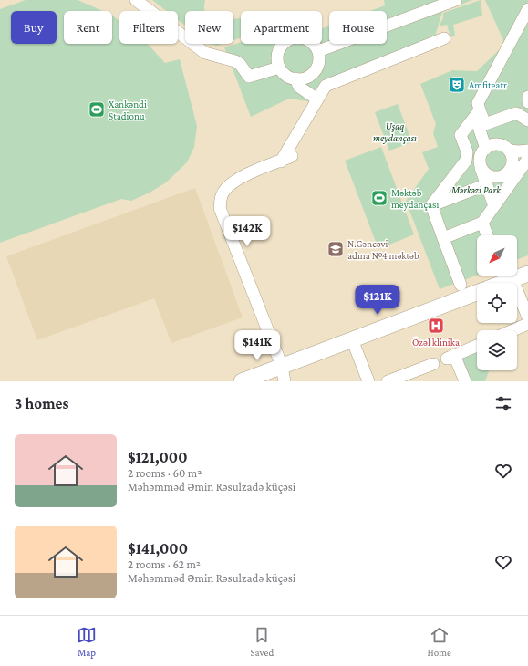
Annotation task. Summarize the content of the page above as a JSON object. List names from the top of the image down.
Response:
{
  "parks": ["Uşaq meydançası", "Mərkəzi Park"],
  "places": {
    "theatre": ["Amfiteatr"],
    "sports": ["Xankəndi Stadionu", "Məktəb meydançası"],
    "school or university": ["N.Gəncəvi adına №4 məktəb"],
    "hospital": ["Özəl klinika"]
  },
  "north": "bottom left",
  "page": {
    "chip": [
      "Buy",
      "Rent",
      "Filters",
      "New",
      "Apartment",
      "House"
    ],
    "price": ["$142K", "$121K", "$141K"],
    "heading": "3 homes",
    "list": [
      {
        "name": "$121,000",
        "note": "2 rooms · 60 m² · Məhəmməd Əmin Rəsulzadə küçəsi"
      },
      {
        "name": "$141,000",
        "note": "2 rooms · 62 m² · Məhəmməd Əmin Rəsulzadə küçəsi"
      }
    ],
    "tabs": ["Map", "Saved", "Home"]
  }
}
